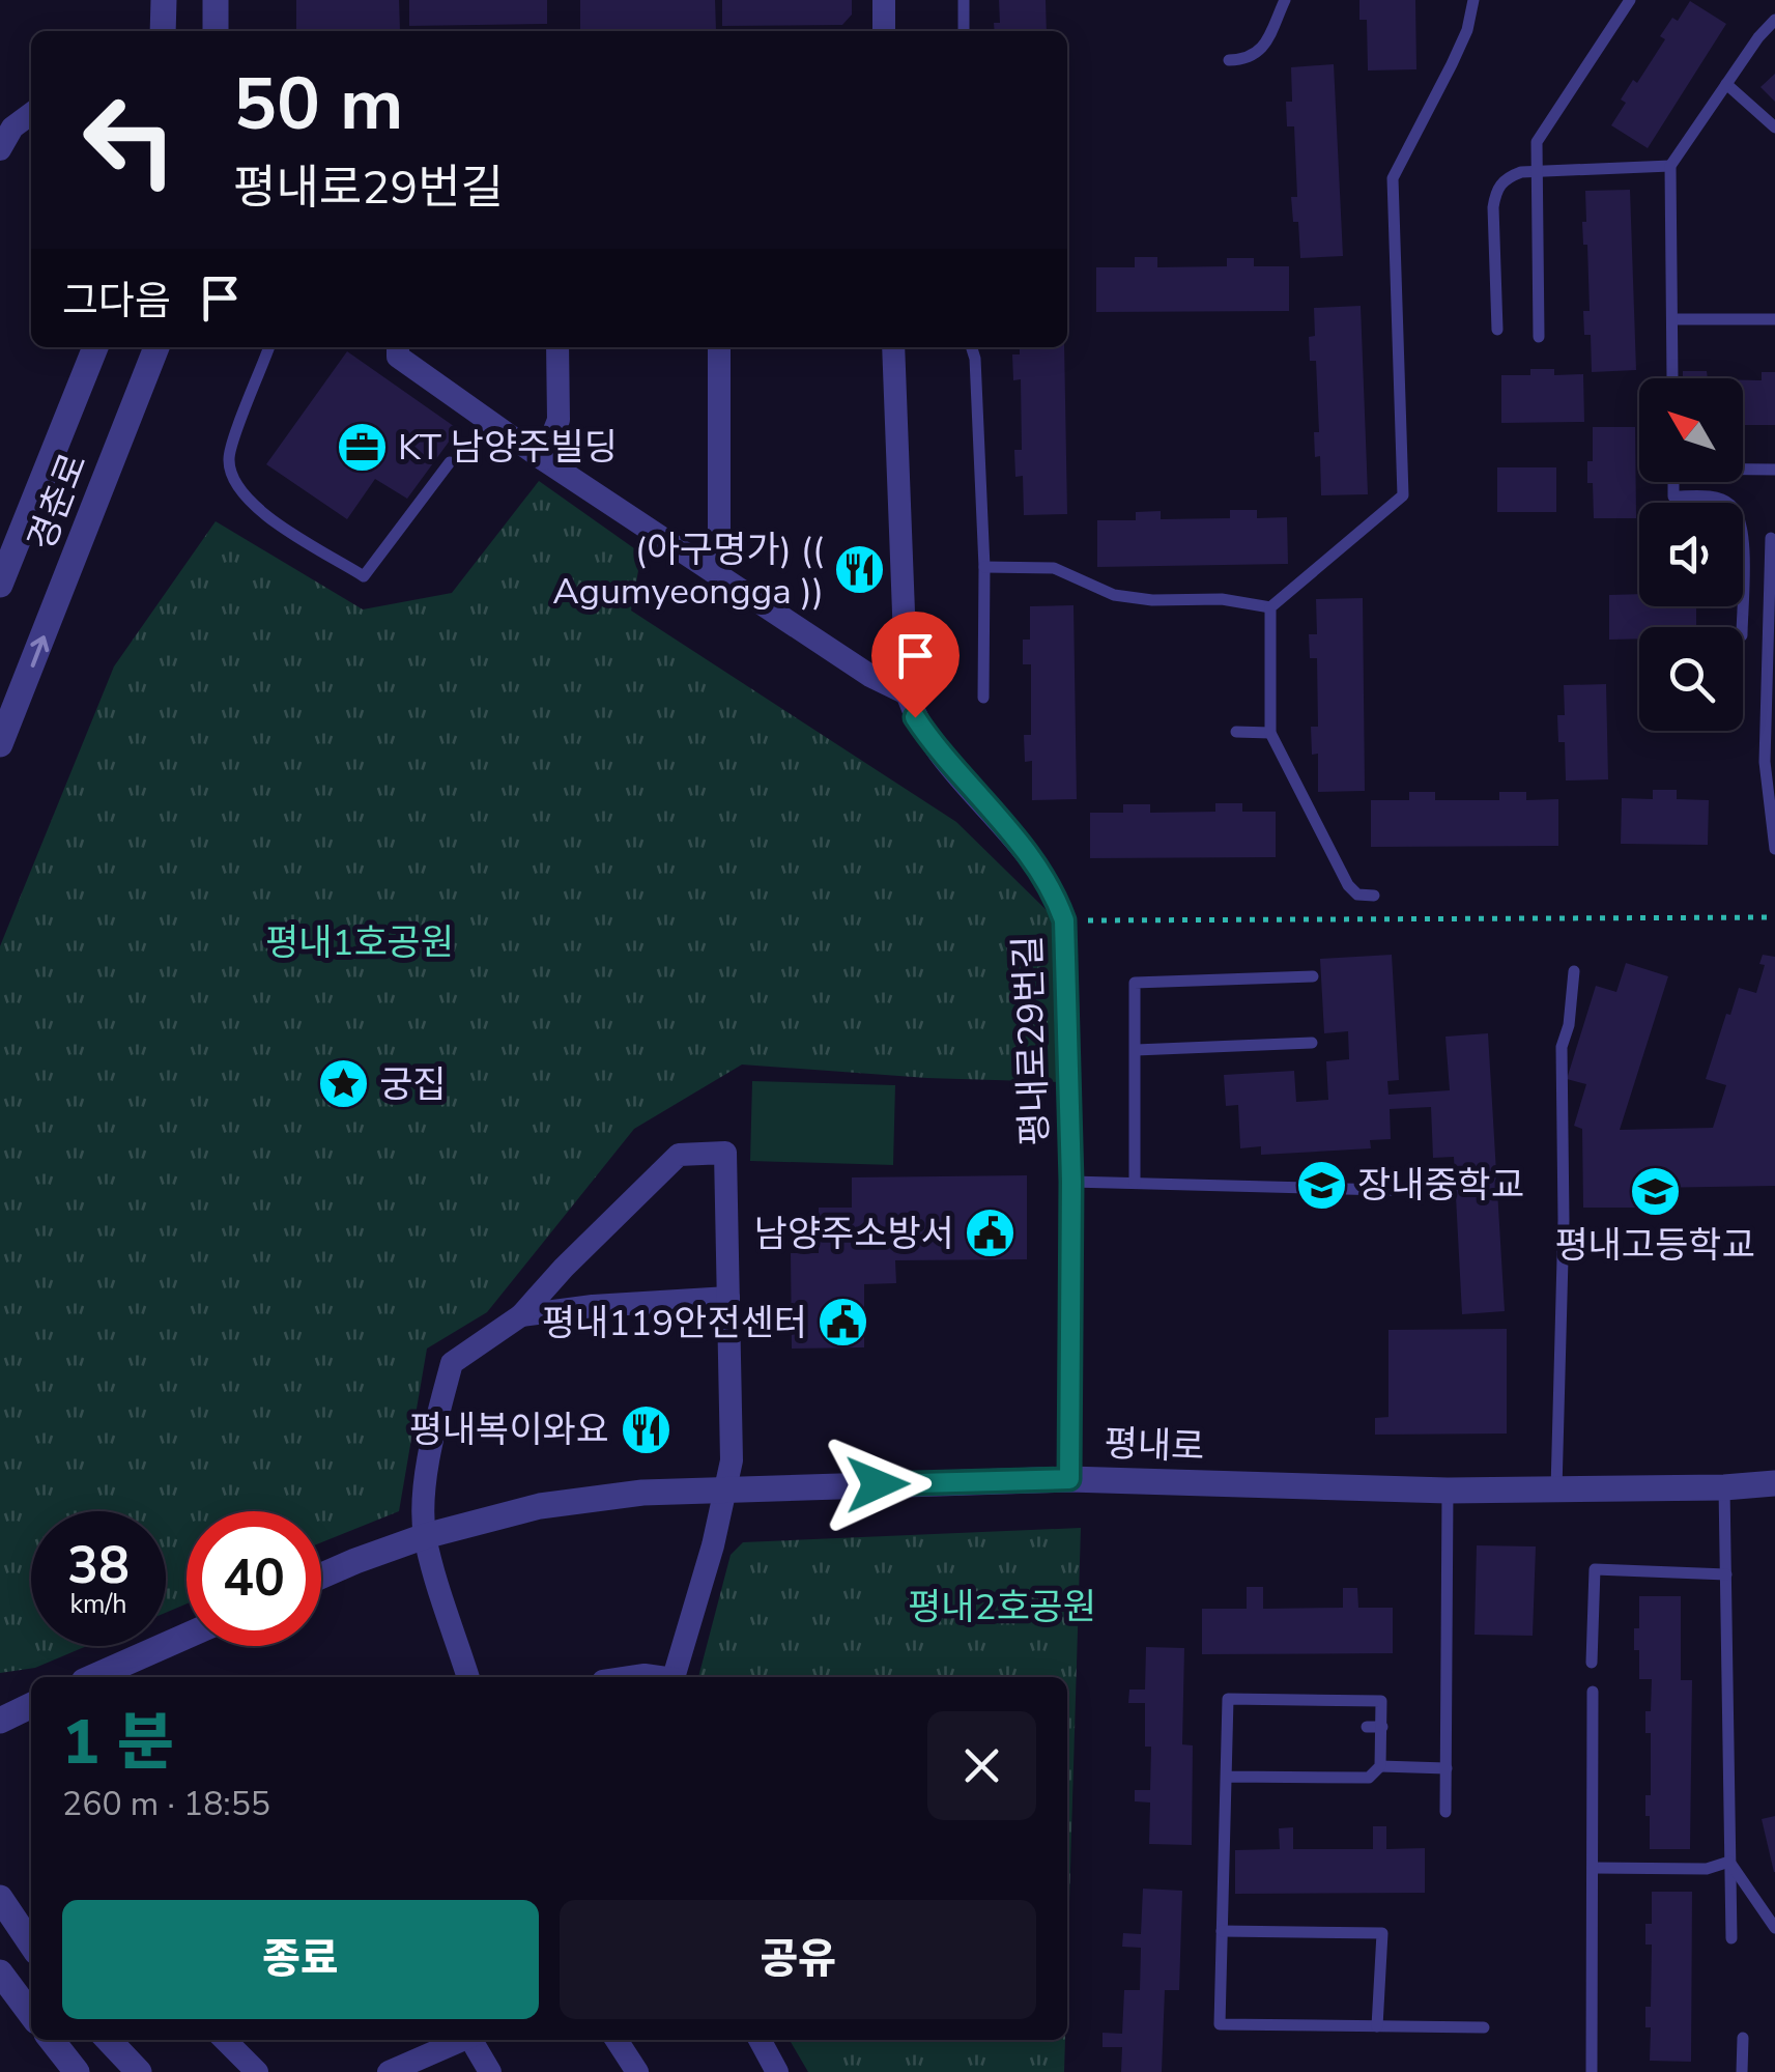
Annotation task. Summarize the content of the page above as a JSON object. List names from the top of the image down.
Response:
{
  "streets": {
    "street": ["경춘로", "평내로29번길", "평내로"]
  },
  "crossings": [
    ["평내로29번길", "평내로"]
  ],
  "parks": ["평내1호공원", "평내2호공원"],
  "places": {
    "office": ["KT 남양주빌딩"],
    "restaurant": ["(아구명가) (( Agumyeongga ))", "평내복이와요"],
    "place": ["궁집"],
    "school or university": ["장내중학교", "평내고등학교"],
    "public building": ["남양주소방서", "평내119안전센터"]
  },
  "north": "top left",
  "page": {
    "turn": ["50 m", "평내로29번길"],
    "then": "그다음",
    "speed": "38 km/h",
    "limit": "40",
    "heading": ["1 분", "260 m · 18:55"],
    "buttons": ["종료", "공유"]
  }
}
